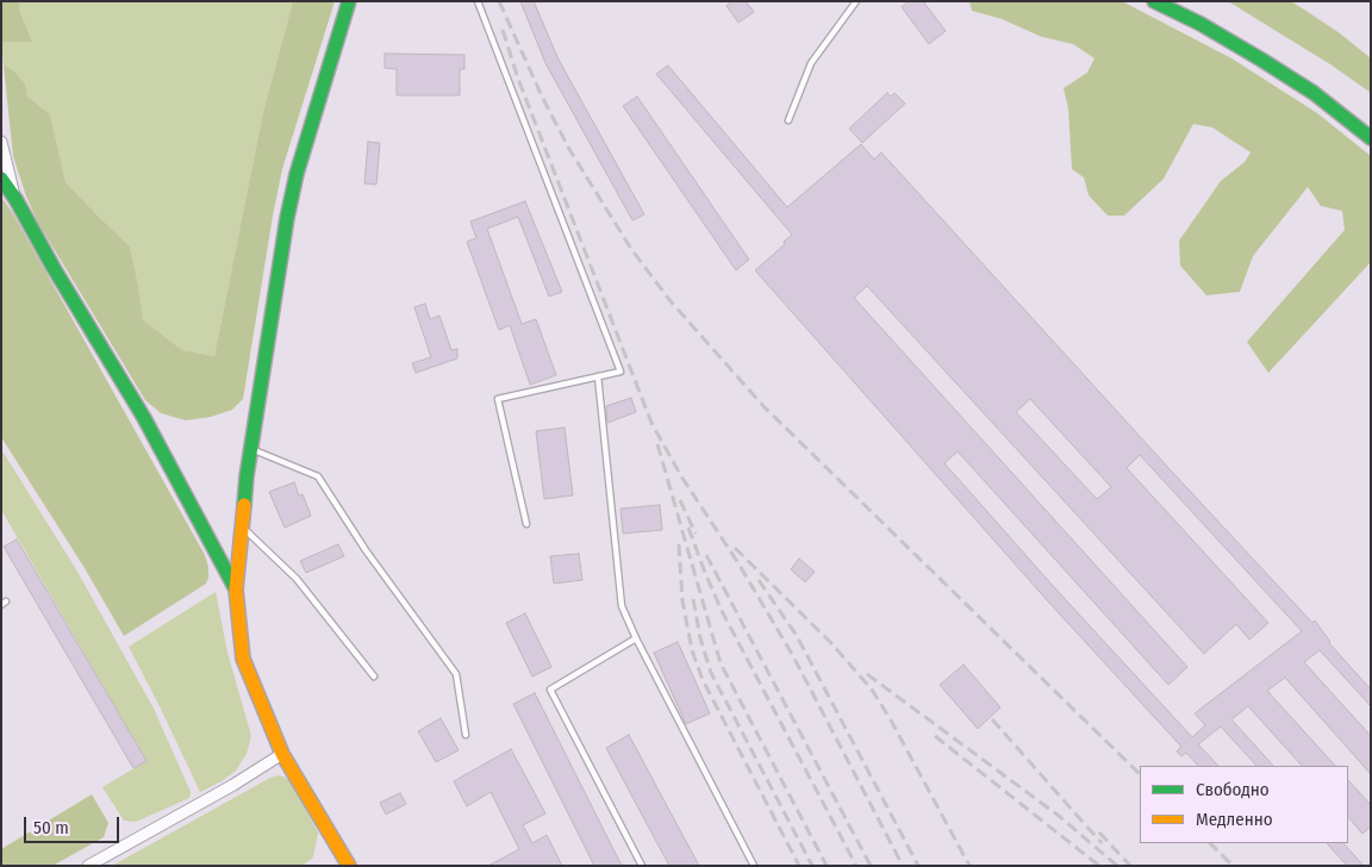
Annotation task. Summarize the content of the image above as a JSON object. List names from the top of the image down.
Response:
{
  "legend": ["Свободно", "Медленно"],
  "scale_bar": "50 m"
}
